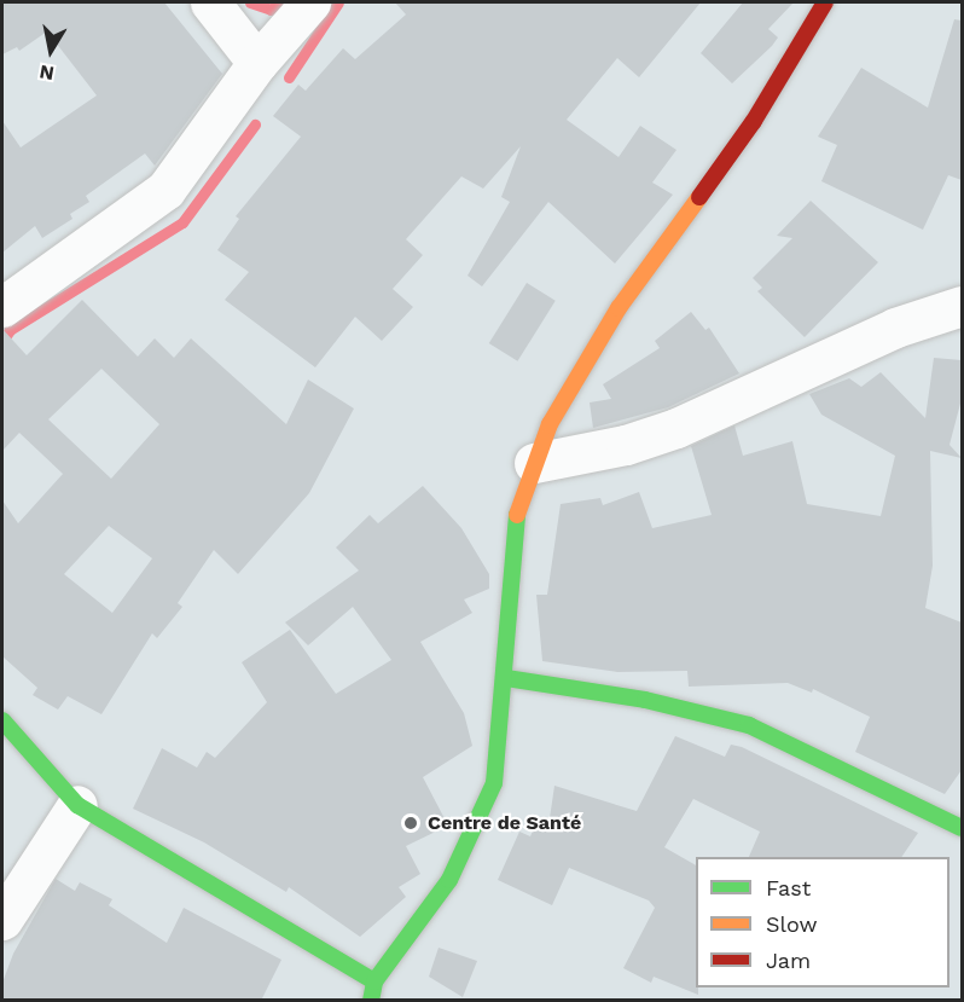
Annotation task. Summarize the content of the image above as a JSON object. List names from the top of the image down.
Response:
{
  "places": ["Centre de Santé"],
  "legend": ["Fast", "Slow", "Jam"],
  "north": "bottom"
}
